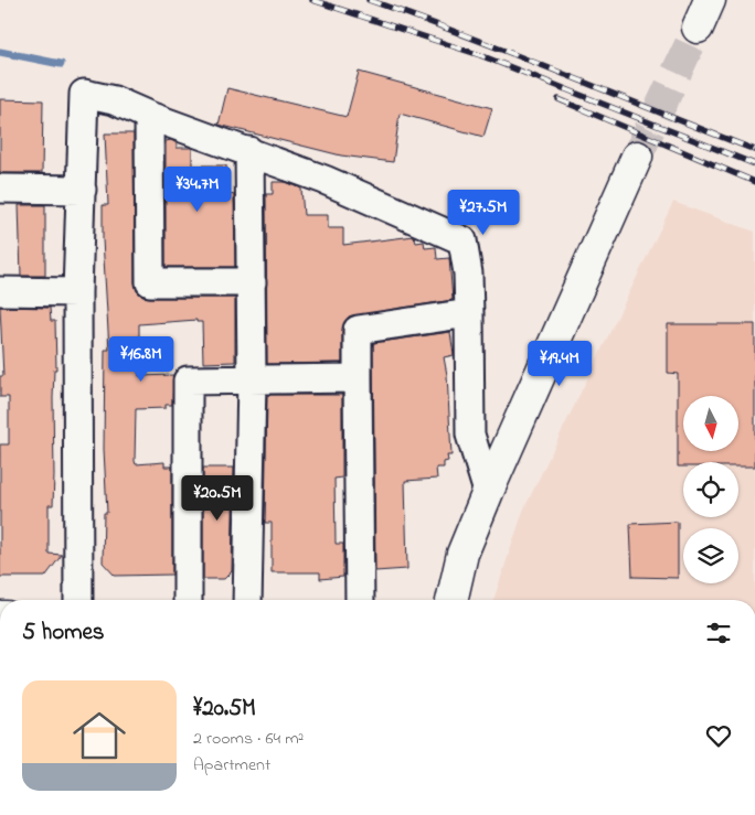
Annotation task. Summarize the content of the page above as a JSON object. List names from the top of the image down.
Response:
{
  "north": "bottom",
  "page": {
    "price": [
      "¥34.7M",
      "¥27.5M",
      "¥16.8M",
      "¥19.4M",
      "¥20.5M"
    ],
    "heading": "5 homes",
    "list": [
      {
        "name": "¥20.5M",
        "note": "2 rooms · 64 m² · Apartment"
      }
    ]
  }
}
